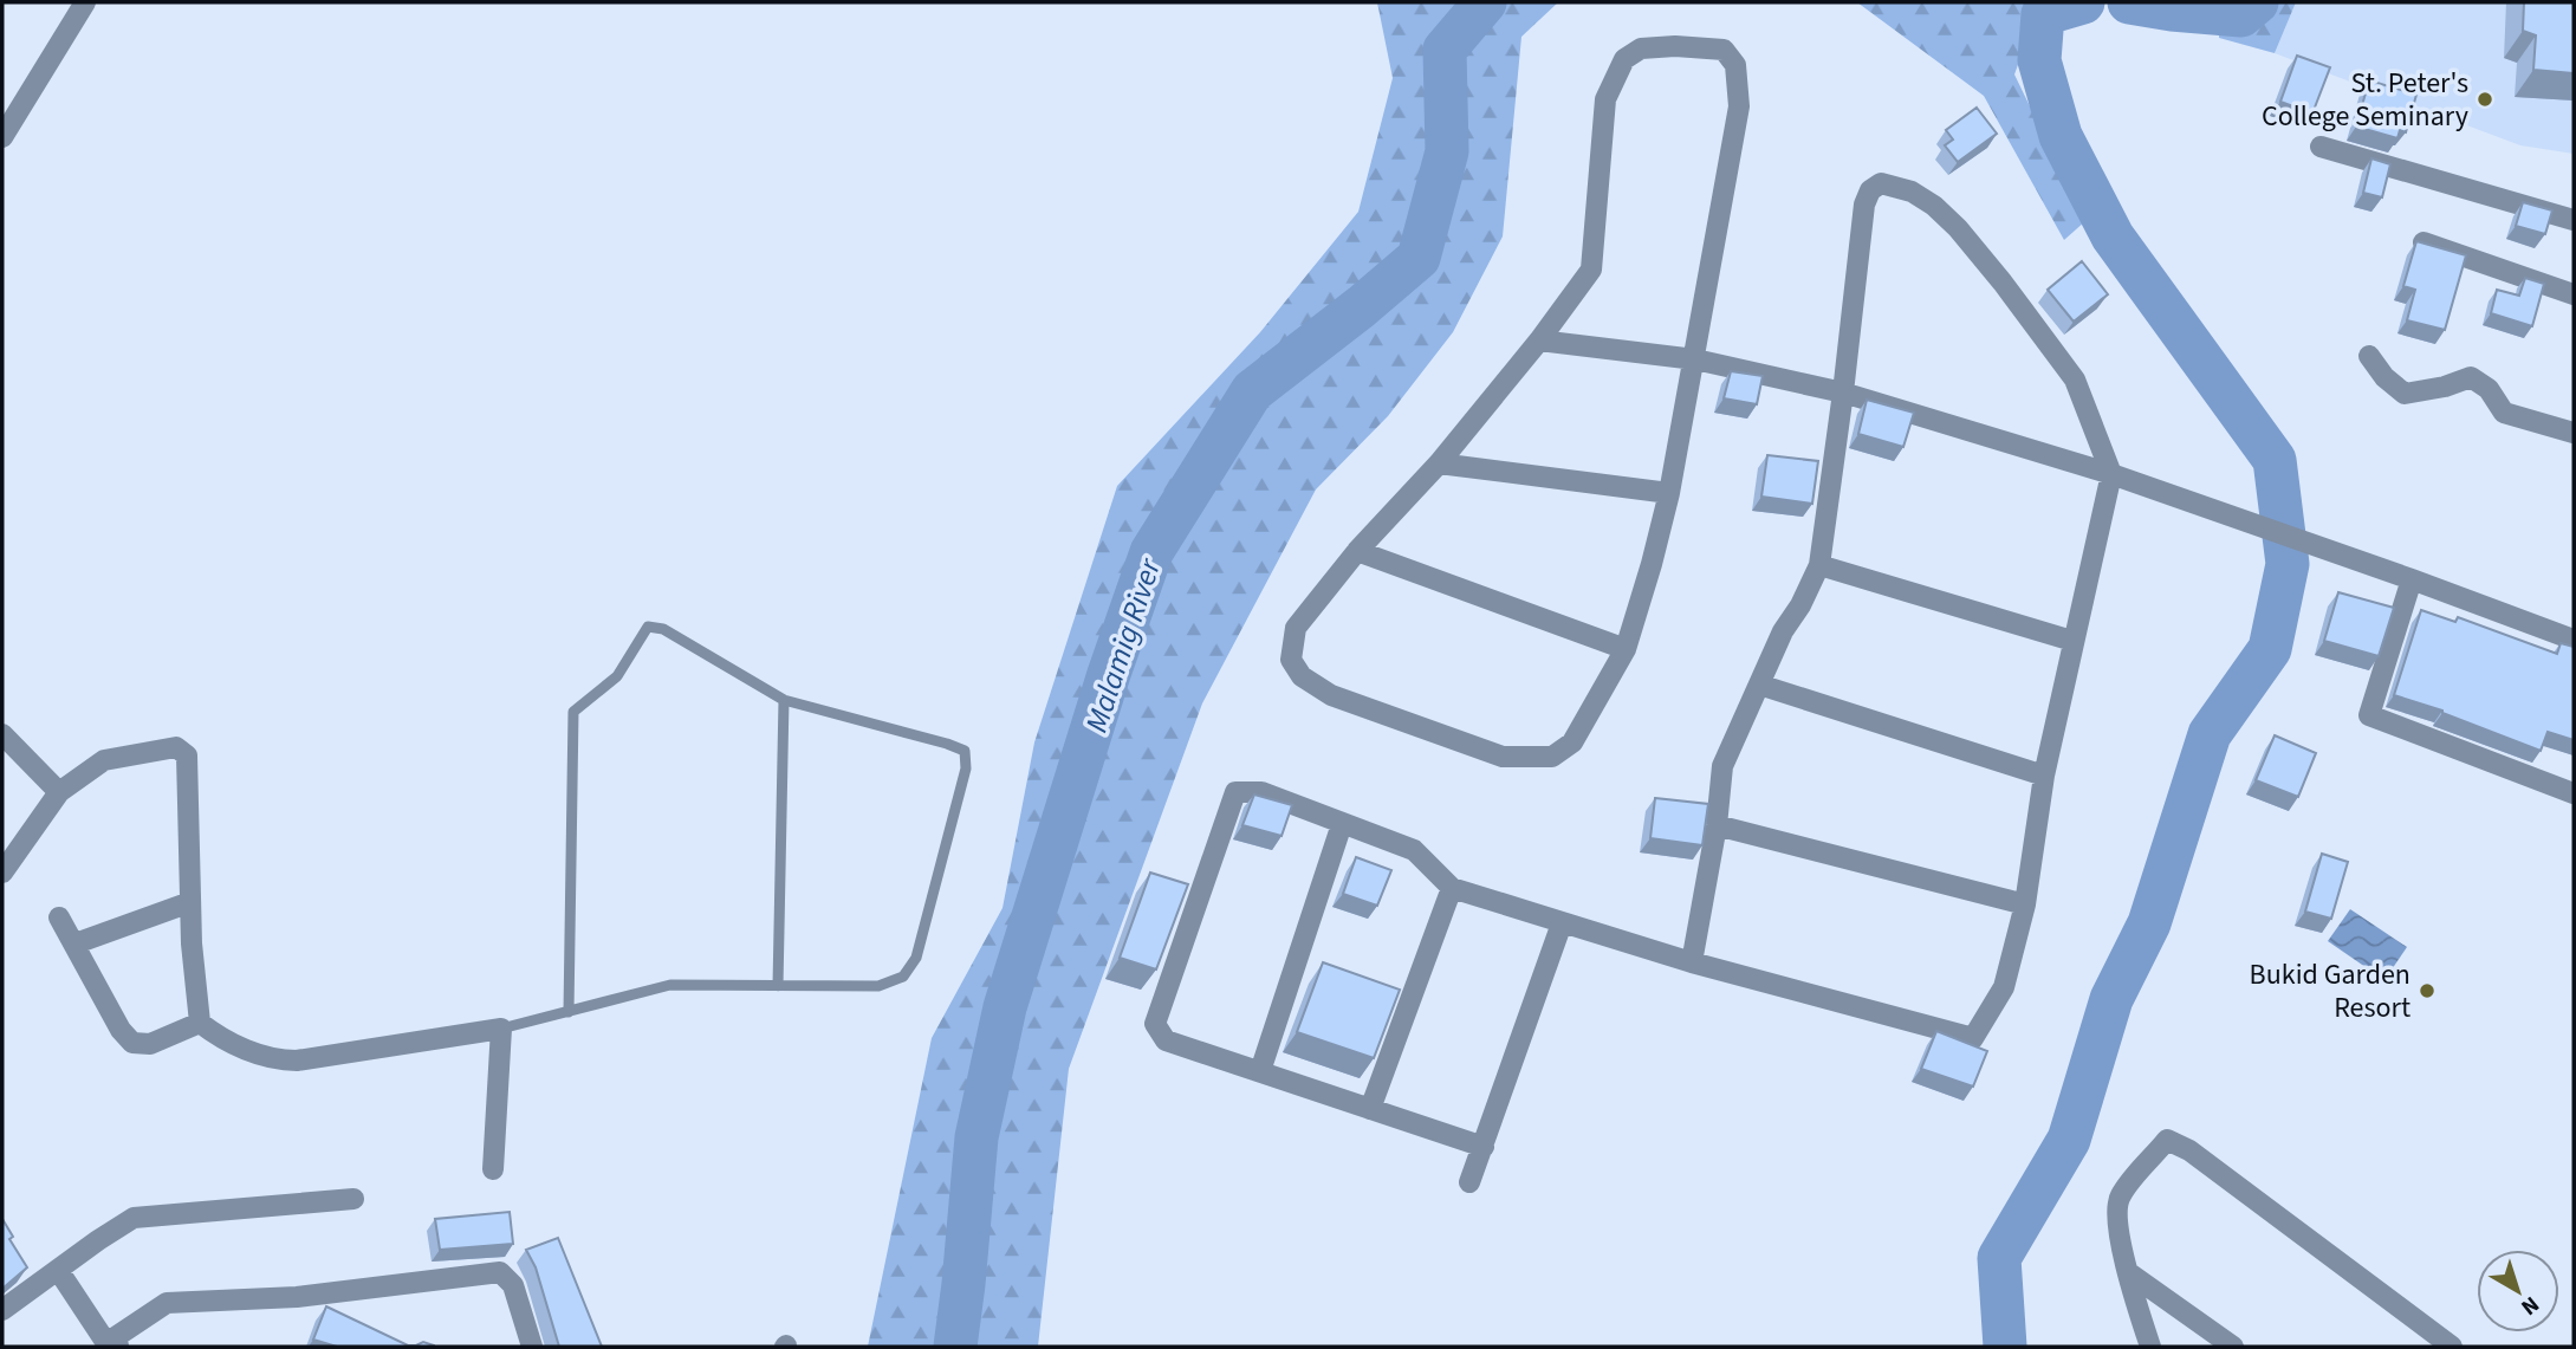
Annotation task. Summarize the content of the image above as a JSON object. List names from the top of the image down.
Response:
{
  "water": ["Malamig River"],
  "places": ["St. Peter's College Seminary", "Bukid Garden Resort"],
  "north": "bottom right"
}
